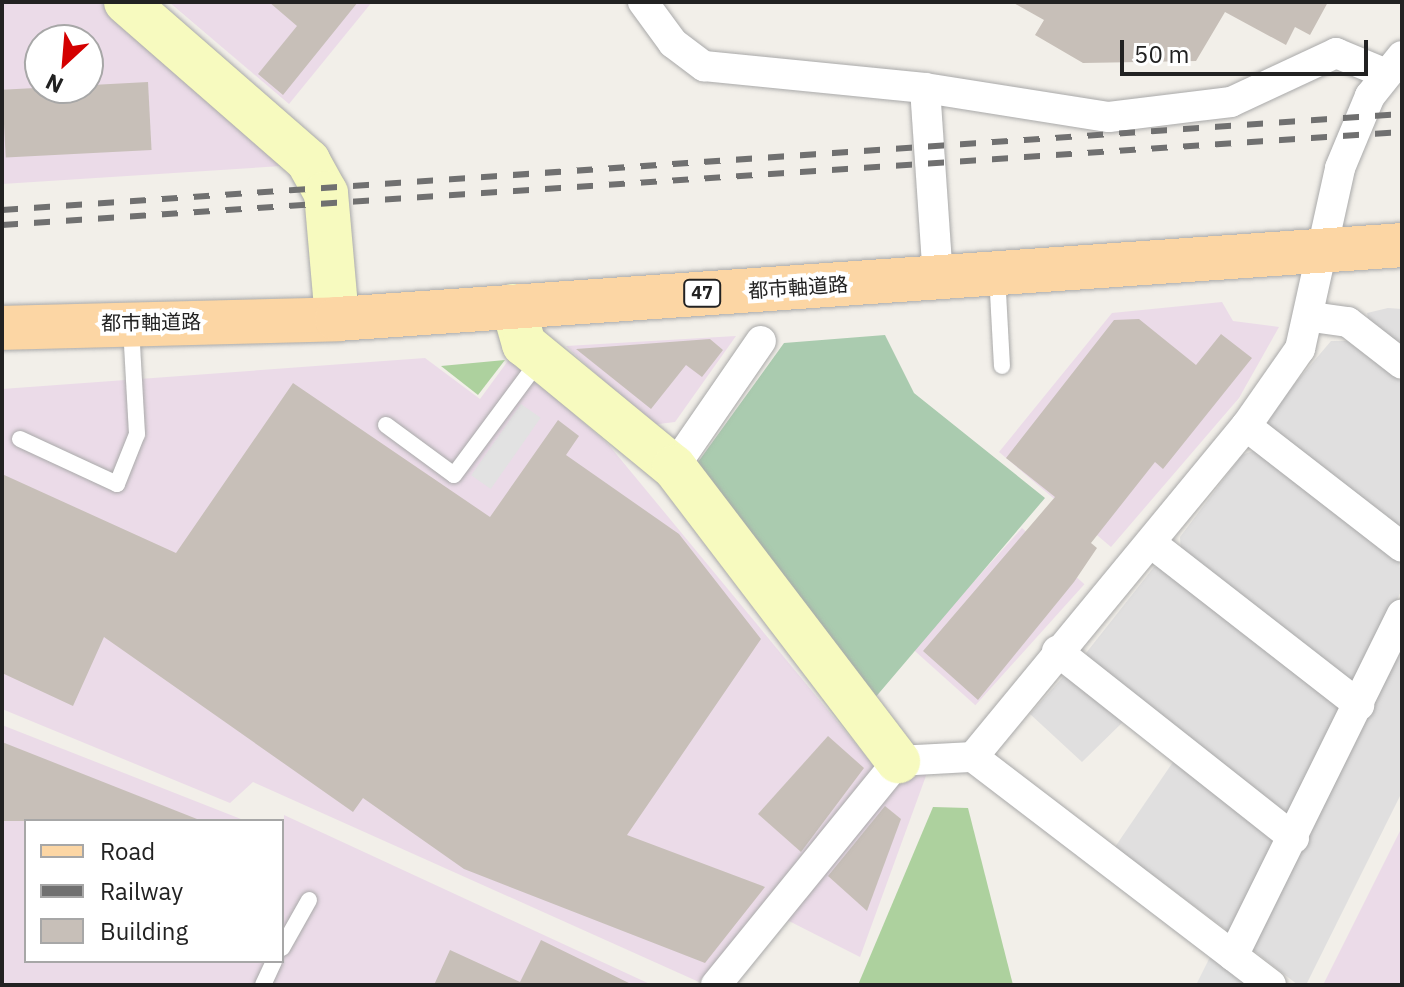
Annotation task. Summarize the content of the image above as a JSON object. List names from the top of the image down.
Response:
{
  "streets": {
    "main road": ["都市軸道路", "47"]
  },
  "legend": ["Road", "Railway", "Building"],
  "scale_bar": "50 m",
  "north": "bottom left"
}
